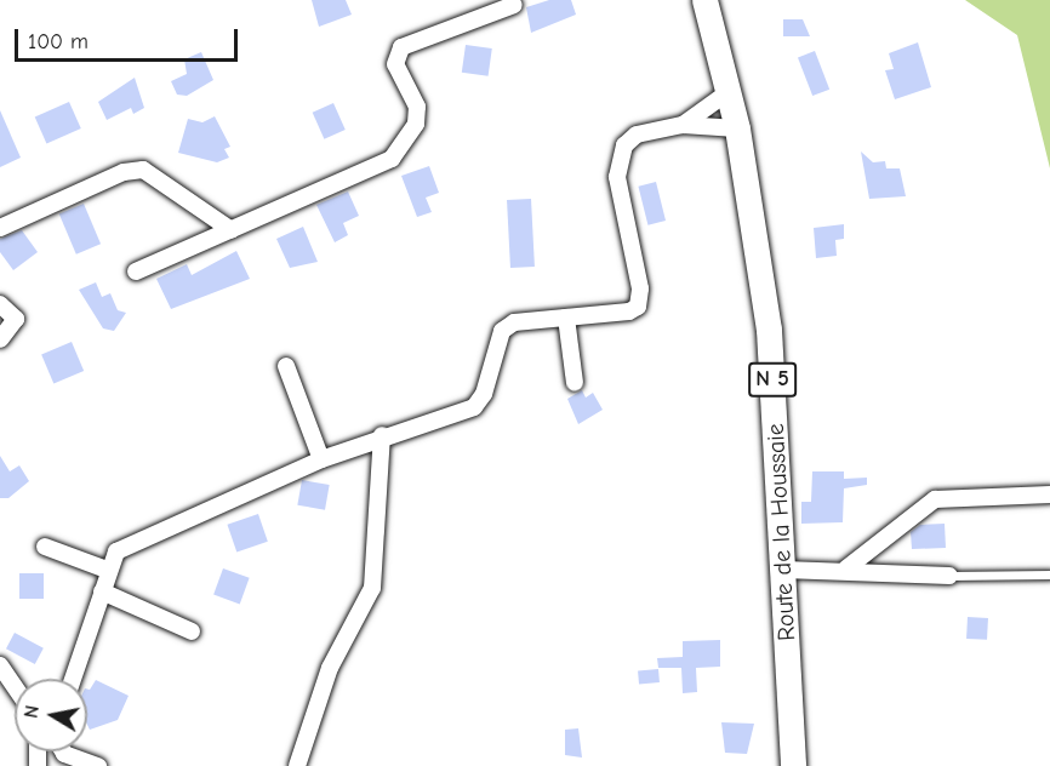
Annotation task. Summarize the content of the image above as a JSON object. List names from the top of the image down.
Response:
{
  "streets": {
    "main road": ["N 5", "Route de la Houssaie"]
  },
  "scale_bar": "100 m",
  "north": "left"
}
